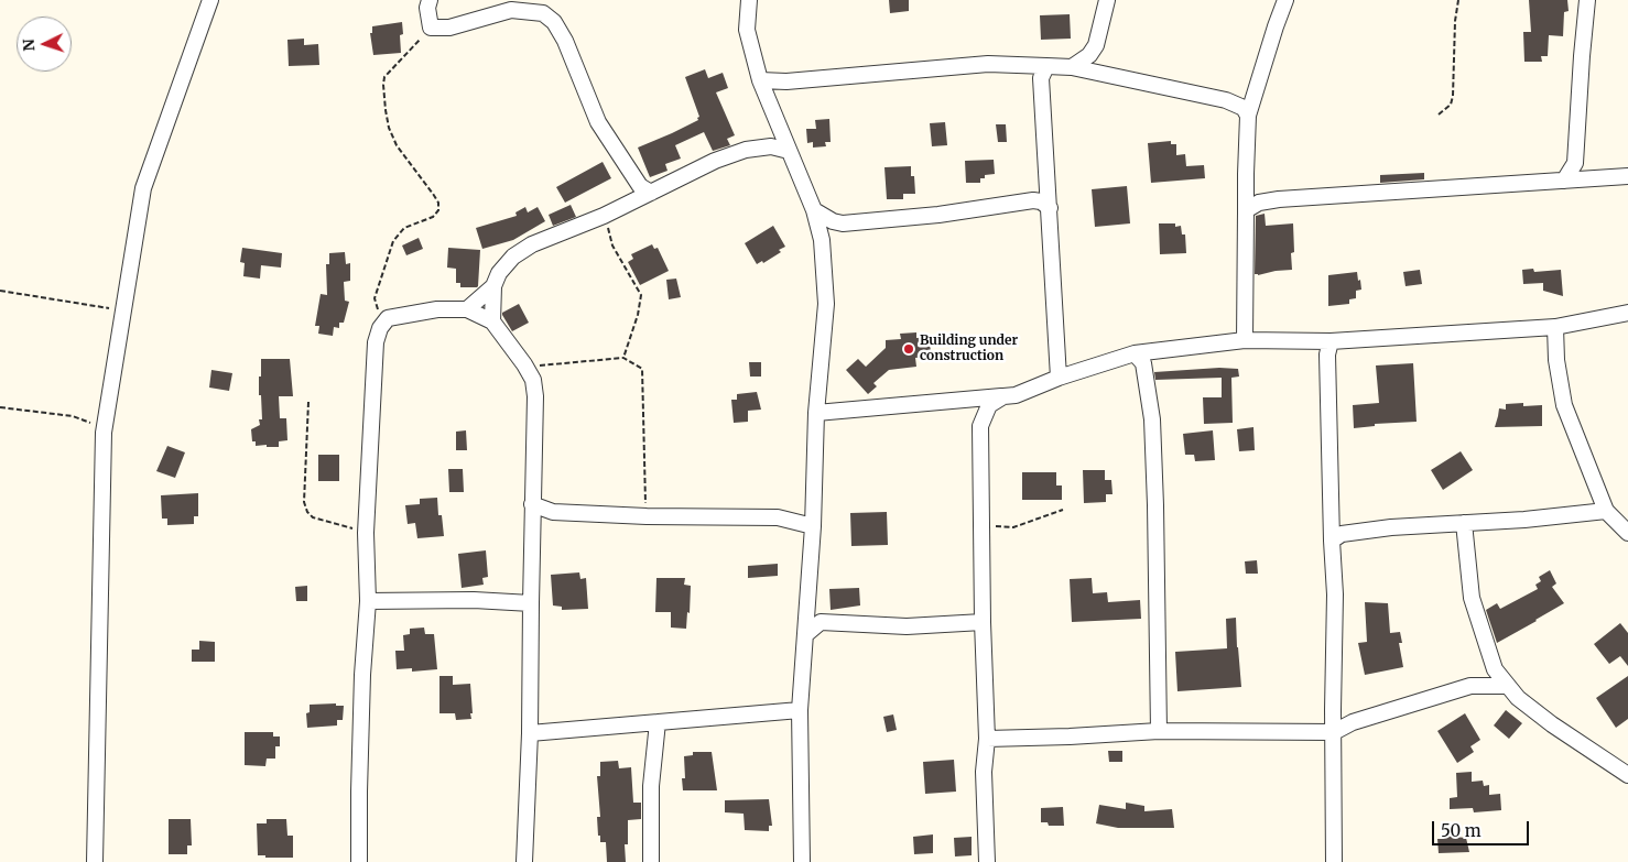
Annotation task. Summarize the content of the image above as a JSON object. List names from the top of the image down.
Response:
{
  "places": ["Building under construction"],
  "scale_bar": "50 m",
  "north": "left"
}
